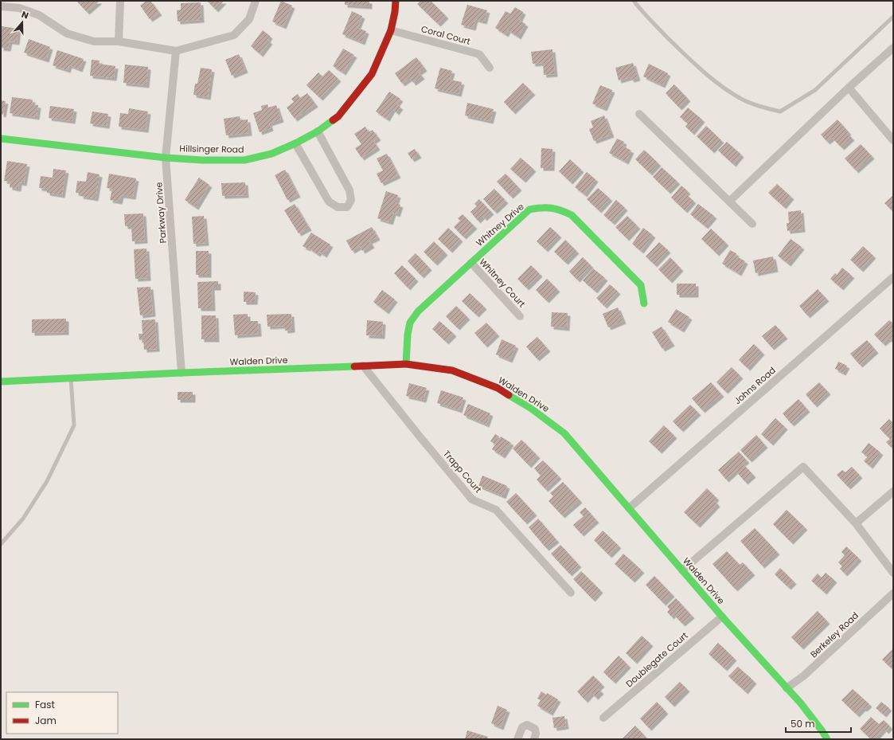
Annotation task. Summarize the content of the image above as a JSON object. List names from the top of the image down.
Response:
{
  "streets": {
    "street": [
      "Coral Court",
      "Hillsinger Road",
      "Parkway Drive",
      "Whitney Drive",
      "Whitney Court",
      "Walden Drive",
      "Johns Road",
      "Trapp Court",
      "Berkeley Road",
      "Doublegate Court"
    ]
  },
  "crossings": [
    ["Coral Court", "Hillsinger Road"],
    ["Hillsinger Road", "Parkway Drive"],
    ["Parkway Drive", "Walden Drive"],
    ["Whitney Drive", "Whitney Court"],
    ["Whitney Drive", "Walden Drive"],
    ["Walden Drive", "Johns Road"],
    ["Walden Drive", "Trapp Court"],
    ["Walden Drive", "Berkeley Road"],
    ["Walden Drive", "Doublegate Court"]
  ],
  "legend": ["Fast", "Jam"],
  "scale_bar": "50 m",
  "north": "top"
}
